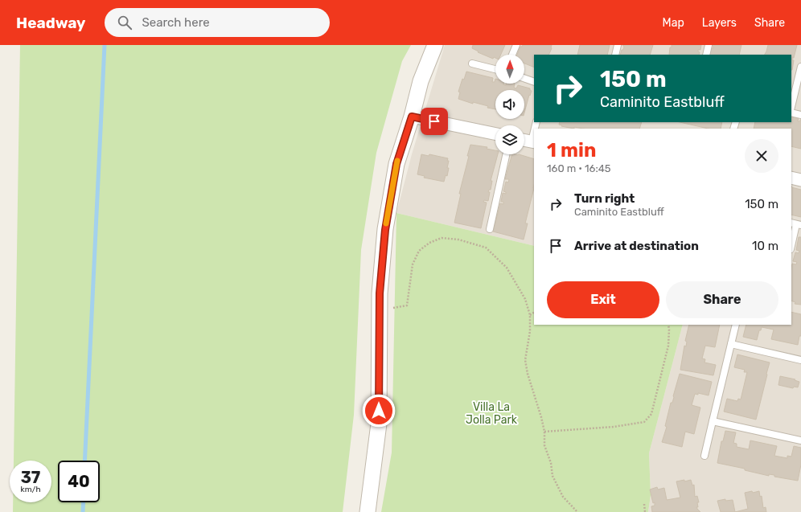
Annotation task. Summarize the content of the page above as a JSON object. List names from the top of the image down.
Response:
{
  "parks": ["Villa La Jolla Park"],
  "north": "top",
  "page": {
    "header": "Headway",
    "search": "Search here",
    "nav": ["Map", "Layers", "Share"],
    "turn": ["150 m", "Caminito Eastbluff"],
    "heading": ["1 min", "160 m · 16:45"],
    "list": [
      {
        "name": "Turn right",
        "note": "Caminito Eastbluff",
        "value": "150 m"
      },
      {
        "name": "Arrive at destination",
        "value": "10 m"
      }
    ],
    "buttons": ["Exit", "Share"],
    "speed": "37 km/h",
    "limit": "40"
  }
}
